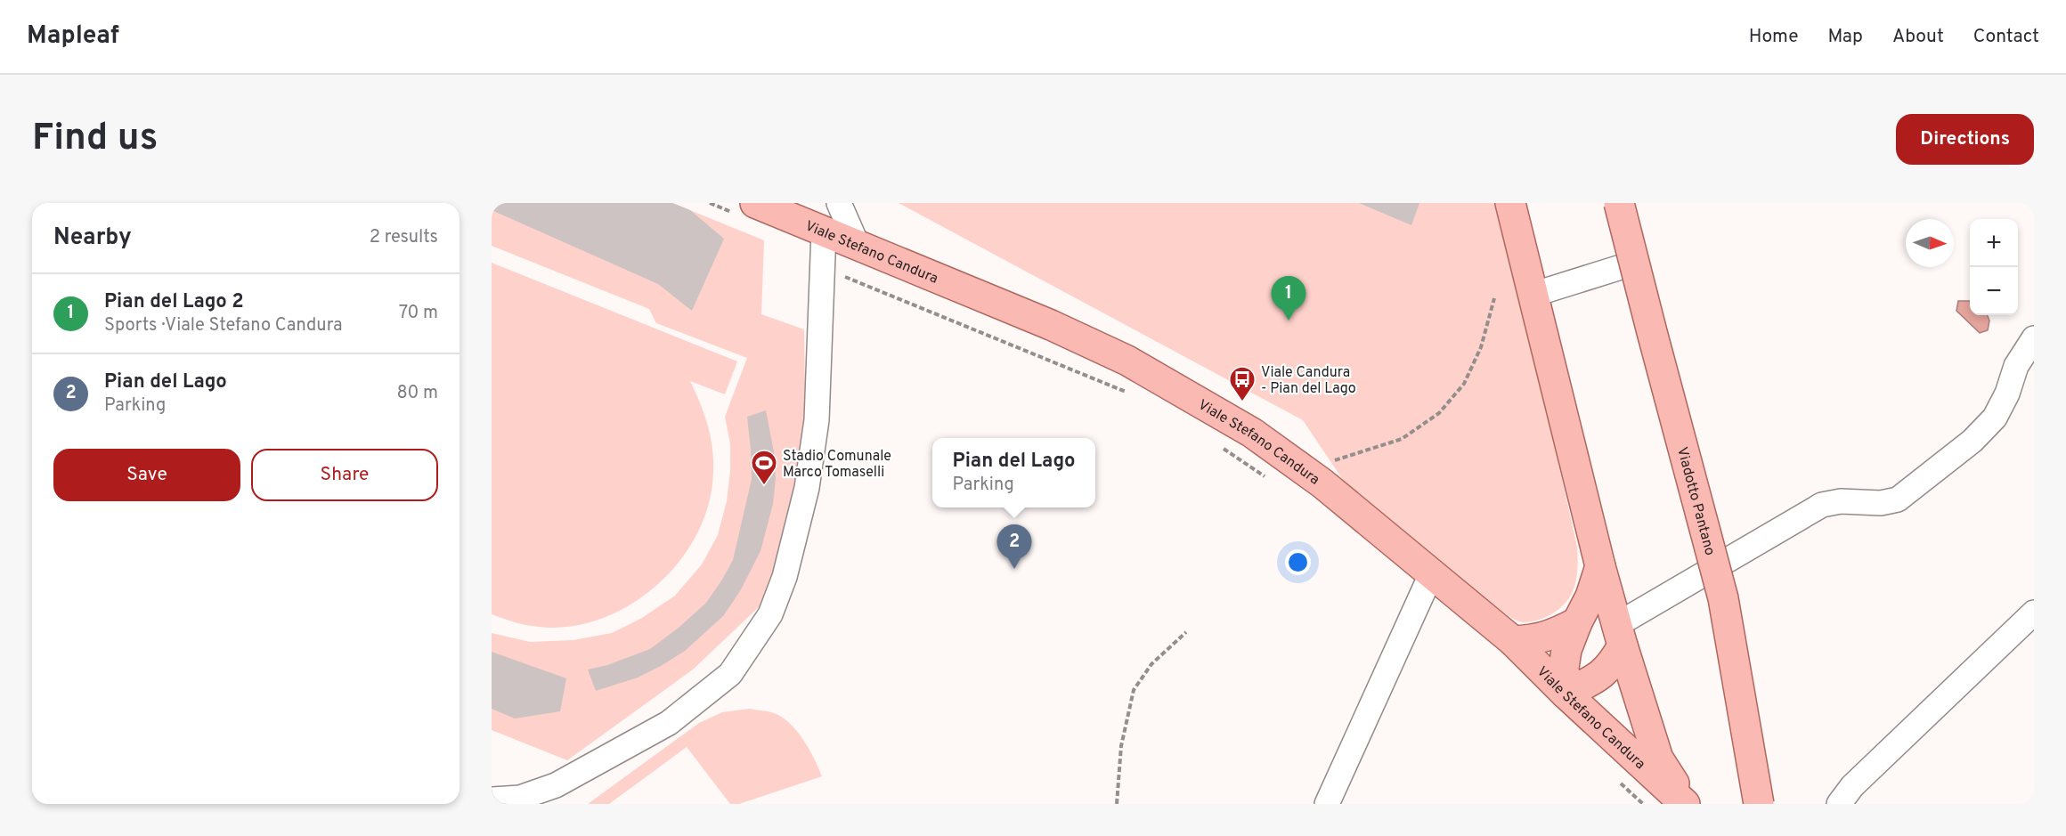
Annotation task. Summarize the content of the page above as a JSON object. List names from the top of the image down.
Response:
{
  "streets": {
    "main road": ["Viale Stefano Candura", "Viadotto Pantano"]
  },
  "places": {
    "bus stop": ["Viale Candura - Pian del Lago"],
    "sports": ["Stadio Comunale Marco Tomaselli"]
  },
  "north": "right",
  "page": {
    "header": "Mapleaf",
    "nav": [
      "Home",
      "Map",
      "About",
      "Contact"
    ],
    "buttons": [
      "Directions",
      ["Save", "Share"]
    ],
    "title": "Find us",
    "heading": ["Nearby", "2 results"],
    "map_buttons": ["+", "−"],
    "list": [
      {
        "mark": "1",
        "name": "Pian del Lago 2",
        "note": "Sports · Viale Stefano Candura",
        "value": "70 m"
      },
      {
        "mark": "2",
        "name": "Pian del Lago",
        "note": "Parking",
        "value": "80 m"
      }
    ],
    "pins": ["1", "2"],
    "popup": ["Pian del Lago", "Parking"]
  }
}
